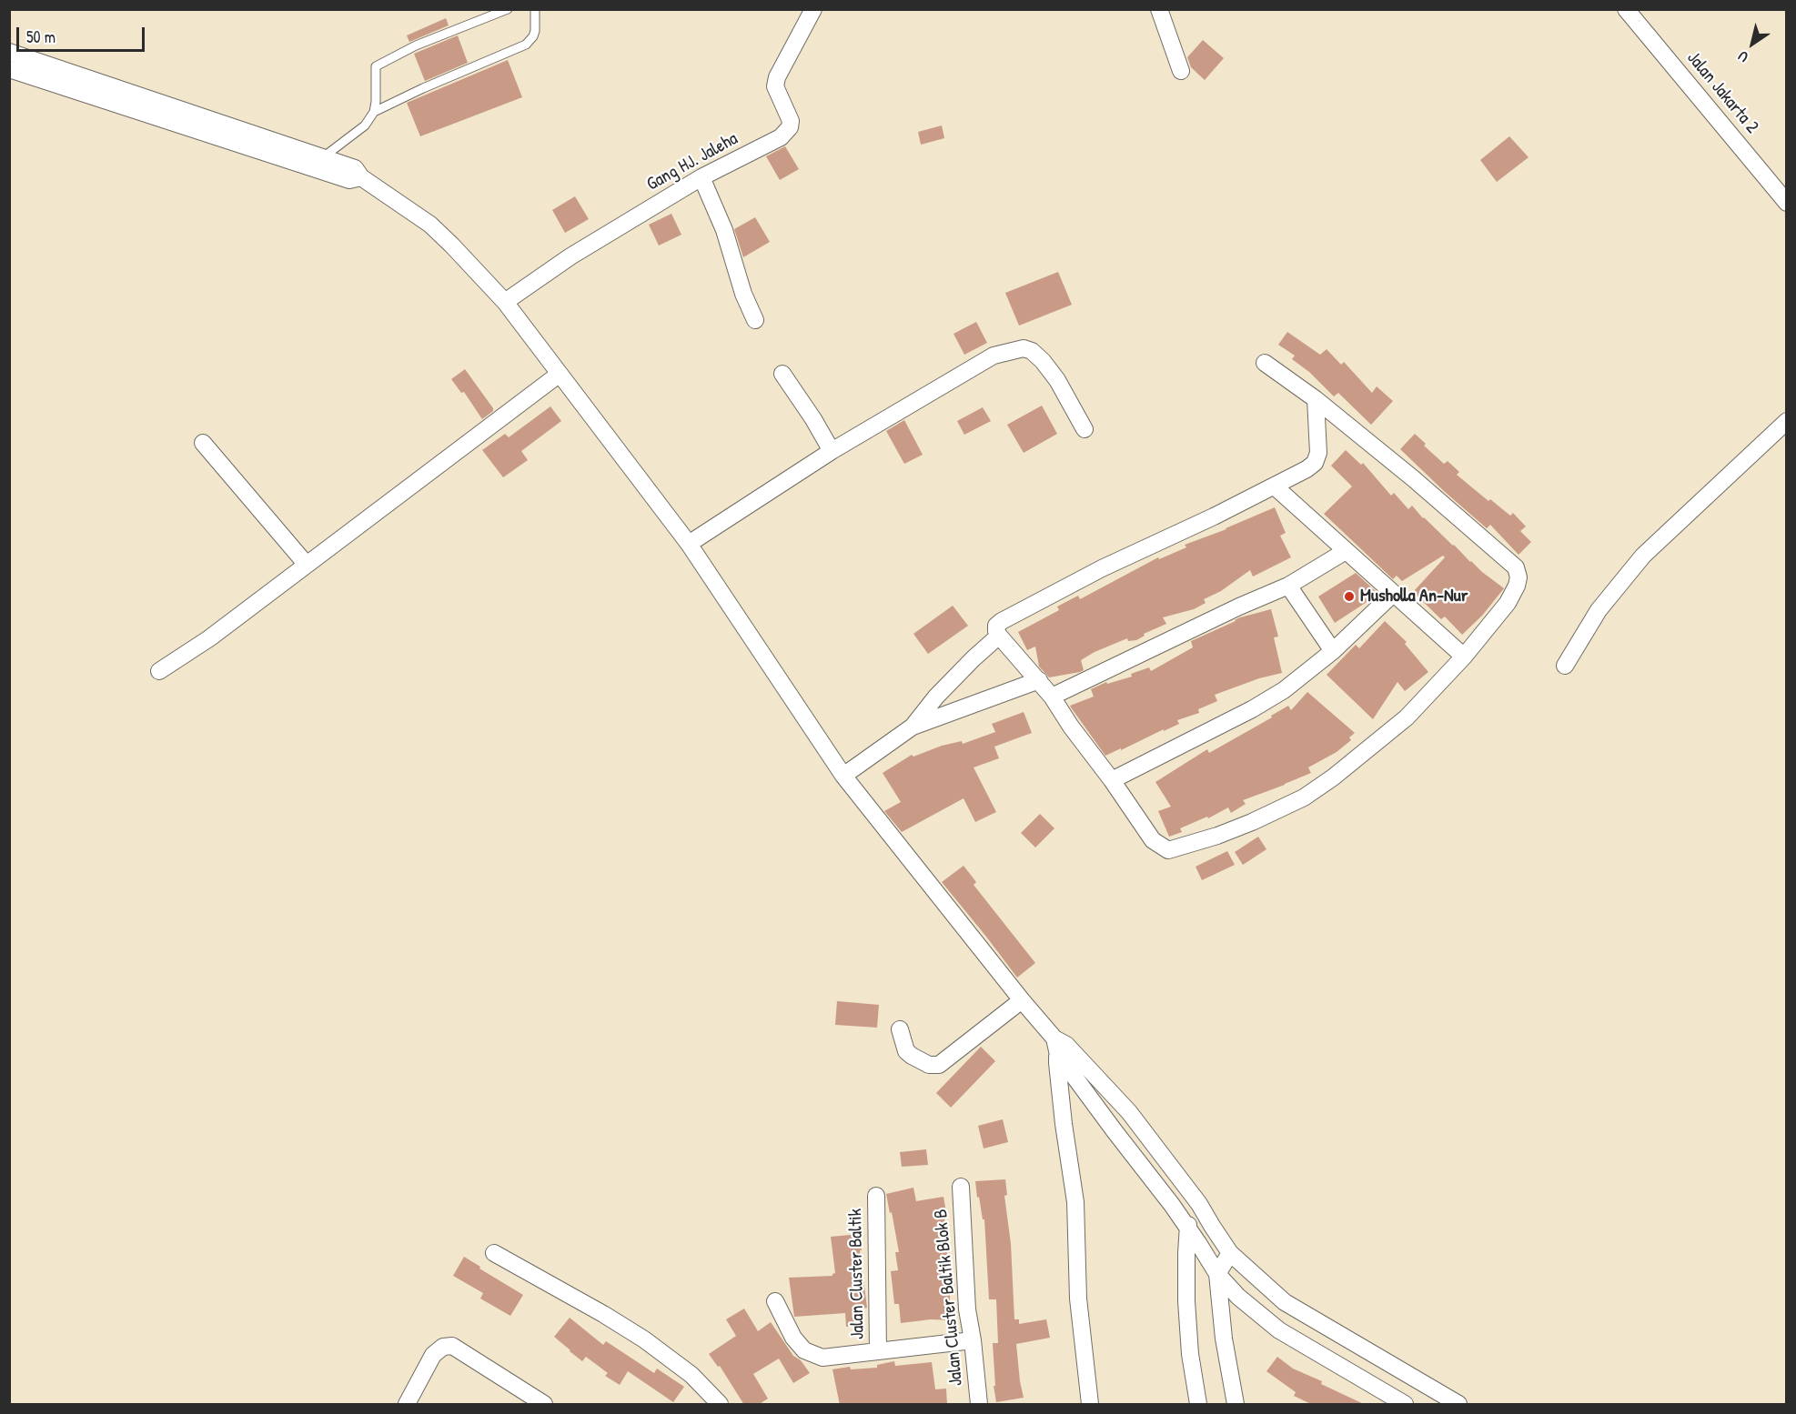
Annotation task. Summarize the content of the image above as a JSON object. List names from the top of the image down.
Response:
{
  "streets": {
    "street": [
      "Jalan Jakarta 2",
      "Gang HJ. Jaleha",
      "Jalan Cluster Baltik",
      "Jalan Cluster Baltik Blok B"
    ]
  },
  "crossings": [
    ["Jalan Cluster Baltik", "Jalan Cluster Baltik Blok B"]
  ],
  "places": ["Musholla An-Nur"],
  "scale_bar": "50 m",
  "north": "bottom left"
}
